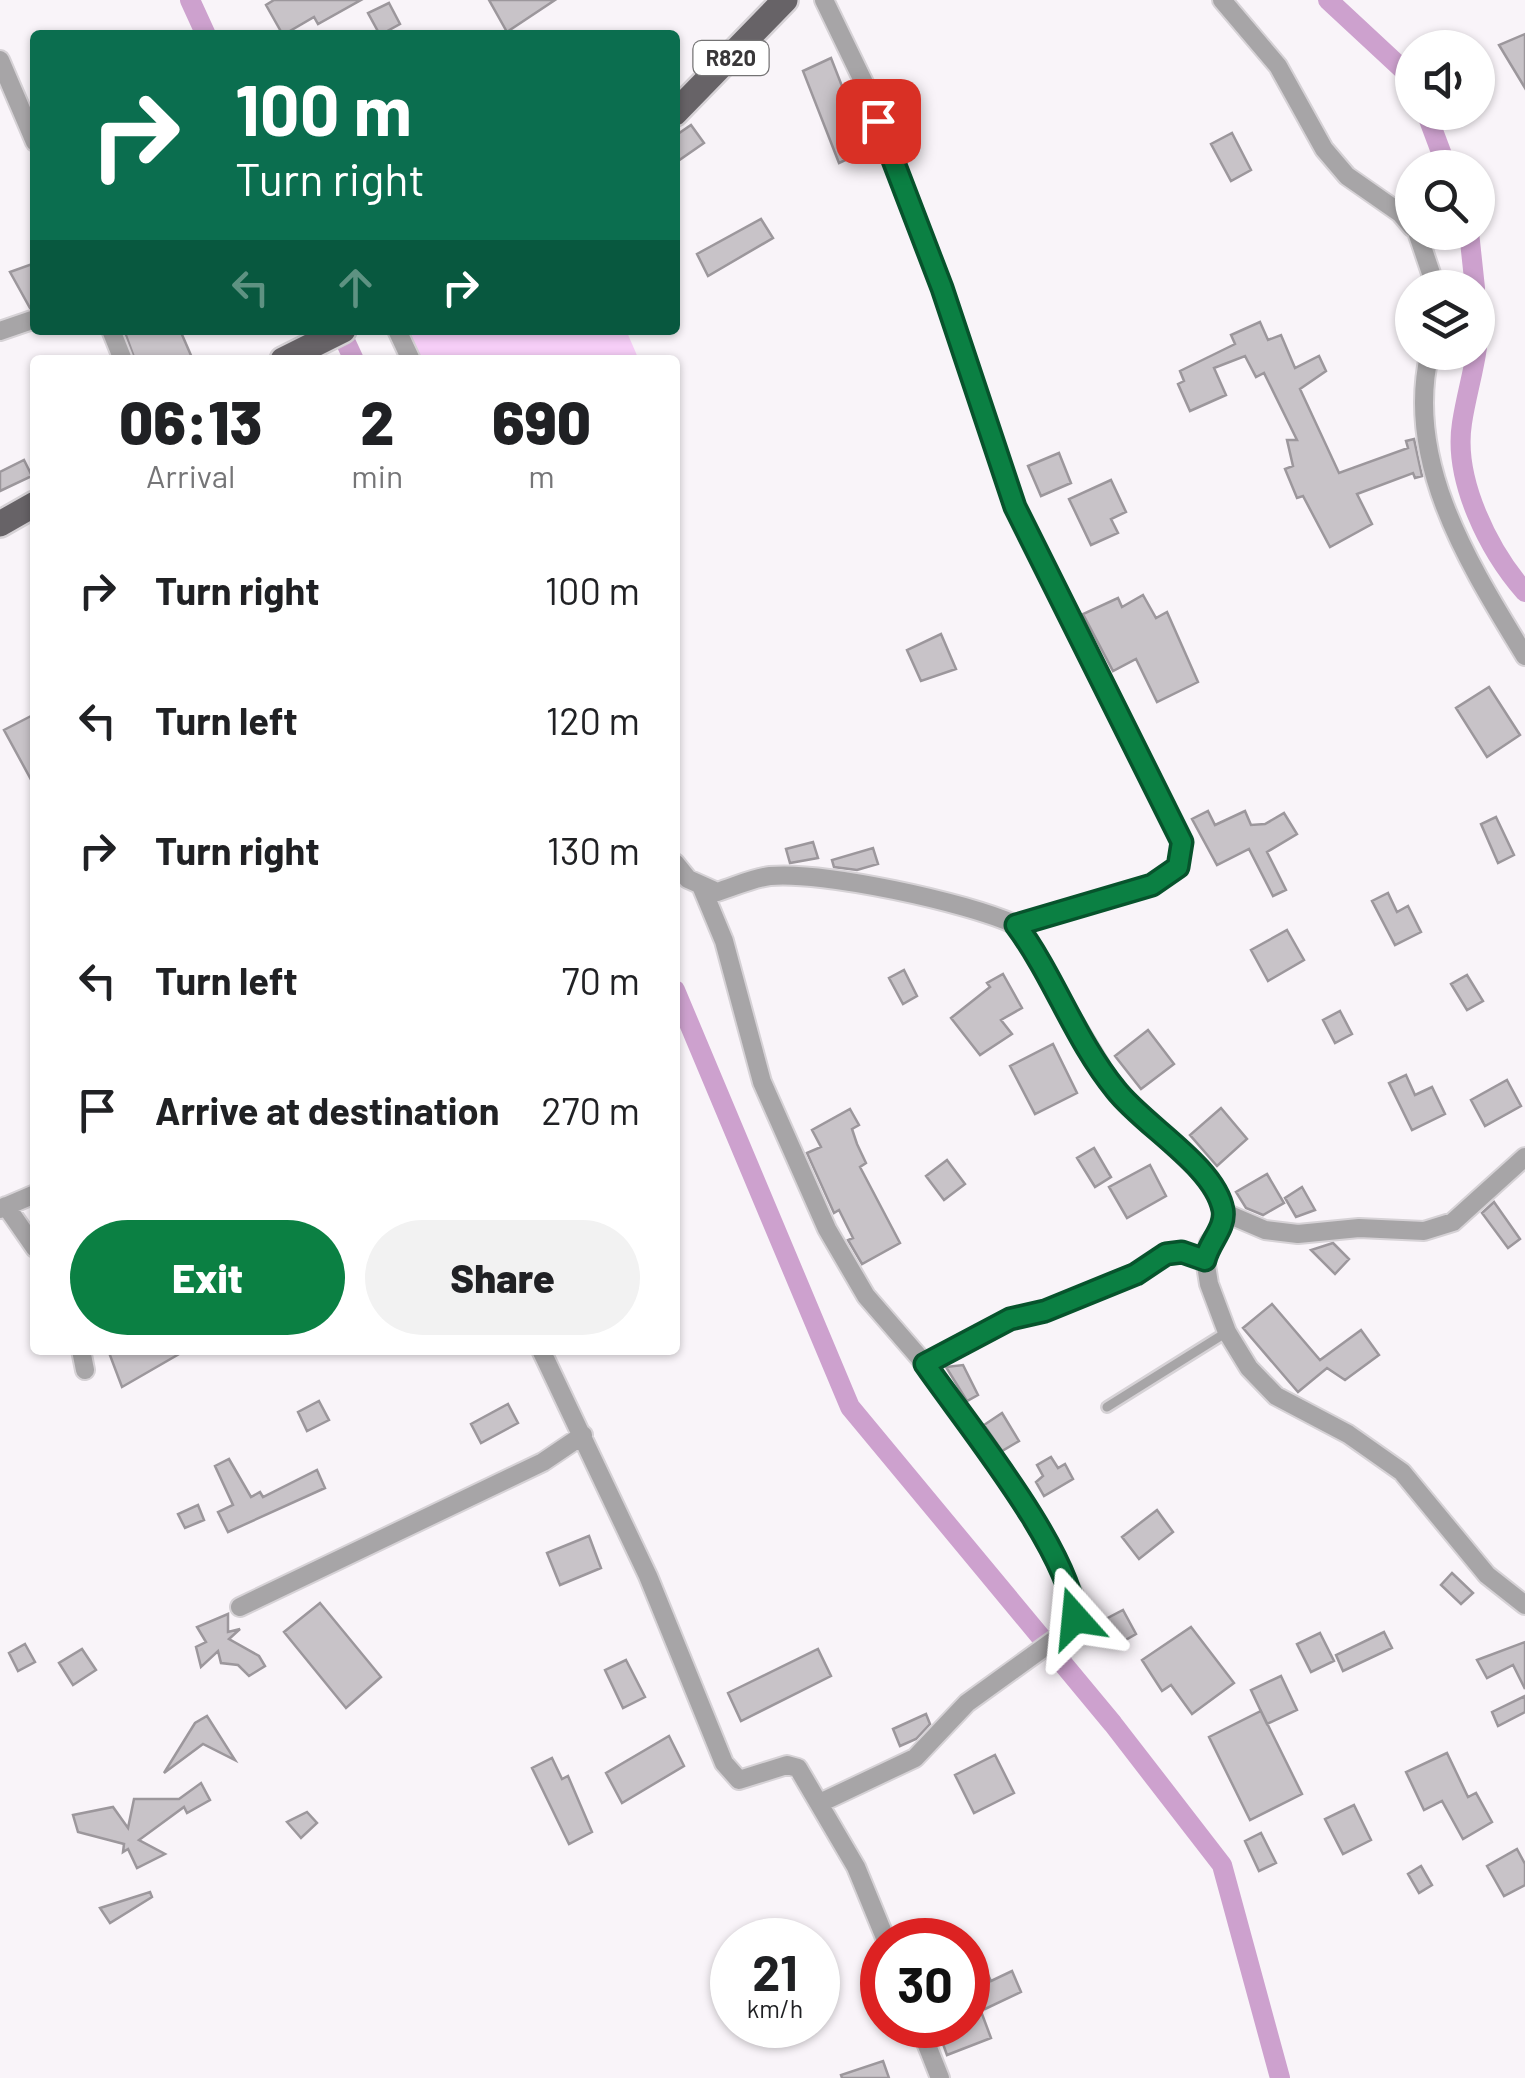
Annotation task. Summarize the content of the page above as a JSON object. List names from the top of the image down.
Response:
{
  "streets": {
    "main road": ["R820"]
  },
  "page": {
    "turn": ["100 m", "Turn right"],
    "eta": [
      "06:13",
      "Arrival",
      "2",
      "min",
      "690",
      "m"
    ],
    "list": [
      {
        "name": "Turn right",
        "value": "100 m"
      },
      {
        "name": "Turn left",
        "value": "120 m"
      },
      {
        "name": "Turn right",
        "value": "130 m"
      },
      {
        "name": "Turn left",
        "value": "70 m"
      },
      {
        "name": "Arrive at destination",
        "value": "270 m"
      }
    ],
    "buttons": ["Exit", "Share"],
    "speed": "21 km/h",
    "limit": "30"
  }
}
